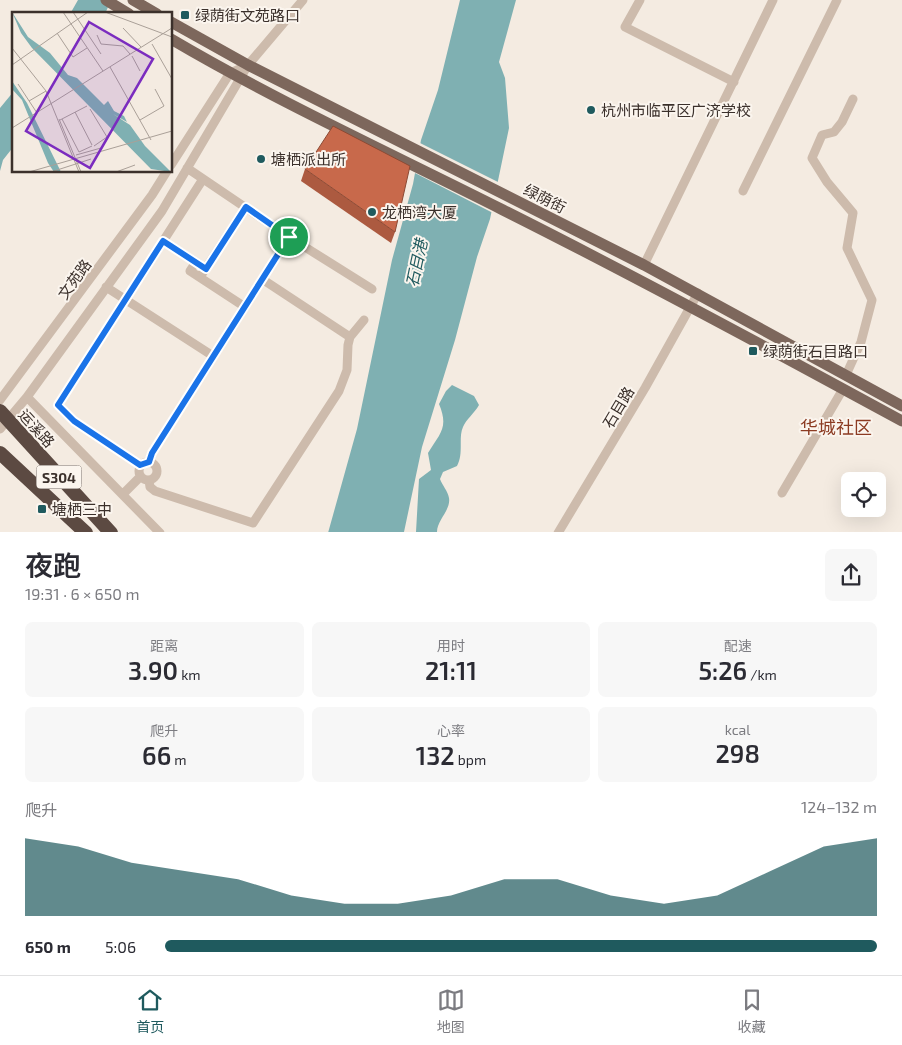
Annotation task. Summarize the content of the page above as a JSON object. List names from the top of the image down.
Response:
{
  "streets": {
    "highway": ["运溪路", "S304"],
    "main road": ["绿荫街"],
    "street": ["文苑路", "石目路"]
  },
  "crossings": [
    ["绿荫街", "石目路"]
  ],
  "districts": ["华城社区"],
  "water": ["石目港"],
  "places": {
    "transit": ["绿荫街文苑路口", "绿荫街石目路口", "塘栖三中"],
    "other": ["杭州市临平区广济学校", "塘栖派出所", "龙栖湾大厦"]
  },
  "page": {
    "heading": ["夜跑", "19:31 · 6 × 650 m"],
    "stats": [
      ["距离", "3.90 km"],
      ["用时", "21:11"],
      ["配速", "5:26 /km"],
      ["爬升", "66 m"],
      ["心率", "132 bpm"],
      ["kcal", "298"]
    ],
    "chart": ["爬升", "124–132 m"],
    "list": [
      {
        "name": "650 m",
        "note": "5:06"
      }
    ],
    "tabs": ["首页", "地图", "收藏"]
  }
}
